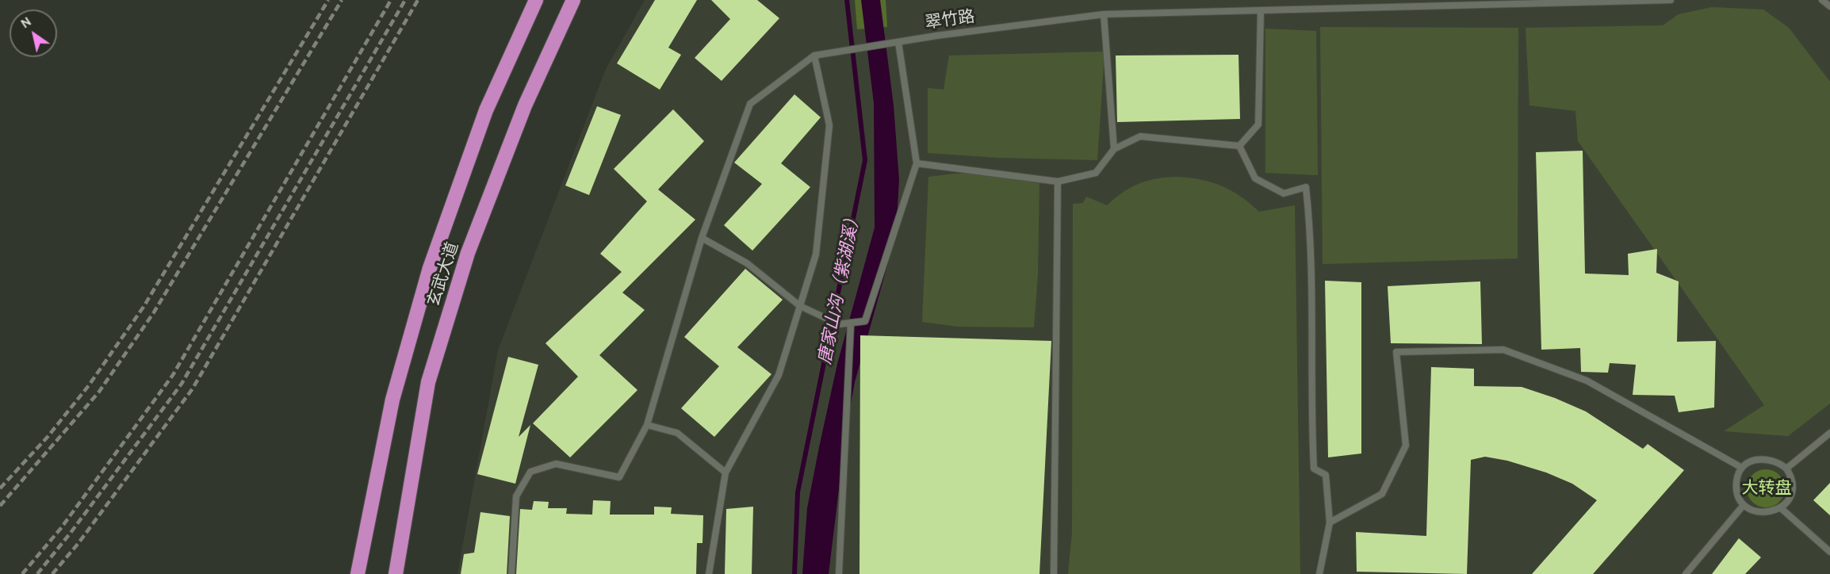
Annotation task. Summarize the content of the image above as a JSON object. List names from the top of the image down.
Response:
{
  "streets": {
    "highway": ["玄武大道"],
    "lane": ["翠竹路"]
  },
  "water": ["唐家山沟（紫湖溪）"],
  "parks": ["大转盘"],
  "north": "top left"
}
